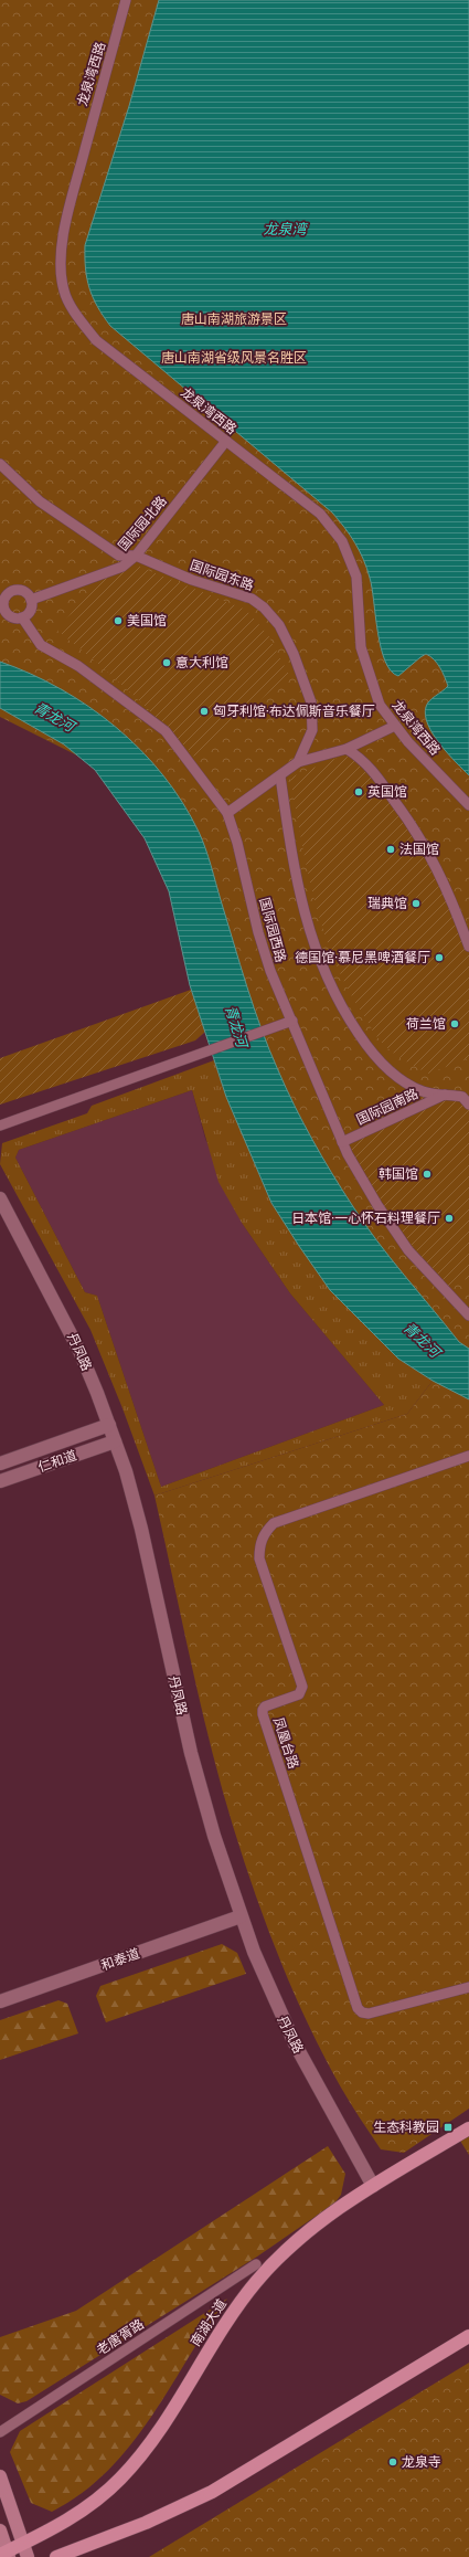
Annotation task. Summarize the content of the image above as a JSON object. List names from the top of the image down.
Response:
{
  "streets": {
    "highway": ["南湖大道"],
    "main road": ["丹凤路", "仁和道", "和泰道"],
    "street": [
      "龙泉湾西路",
      "国际园北路",
      "国际园东路",
      "国际园西路",
      "国际园南路",
      "凤凰台路",
      "老唐胥路"
    ]
  },
  "crossings": [
    ["龙泉湾西路", "国际园北路"],
    ["国际园北路", "国际园东路"],
    ["国际园北路", "国际园西路"],
    ["国际园东路", "国际园西路"],
    ["国际园西路", "国际园南路"],
    ["丹凤路", "仁和道"],
    ["丹凤路", "和泰道"],
    ["丹凤路", "南湖大道"]
  ],
  "water": ["龙泉湾", "青龙河"],
  "parks": ["唐山南湖旅游景区", "唐山南湖省级风景名胜区"],
  "places": {
    "other": [
      "美国馆",
      "意大利馆",
      "匈牙利馆·布达佩斯音乐餐厅",
      "英国馆",
      "法国馆",
      "瑞典馆",
      "德国馆·慕尼黑啤酒餐厅",
      "荷兰馆",
      "韩国馆",
      "日本馆·一心怀石料理餐厅",
      "龙泉寺"
    ],
    "transit": ["生态科教园"]
  }
}
